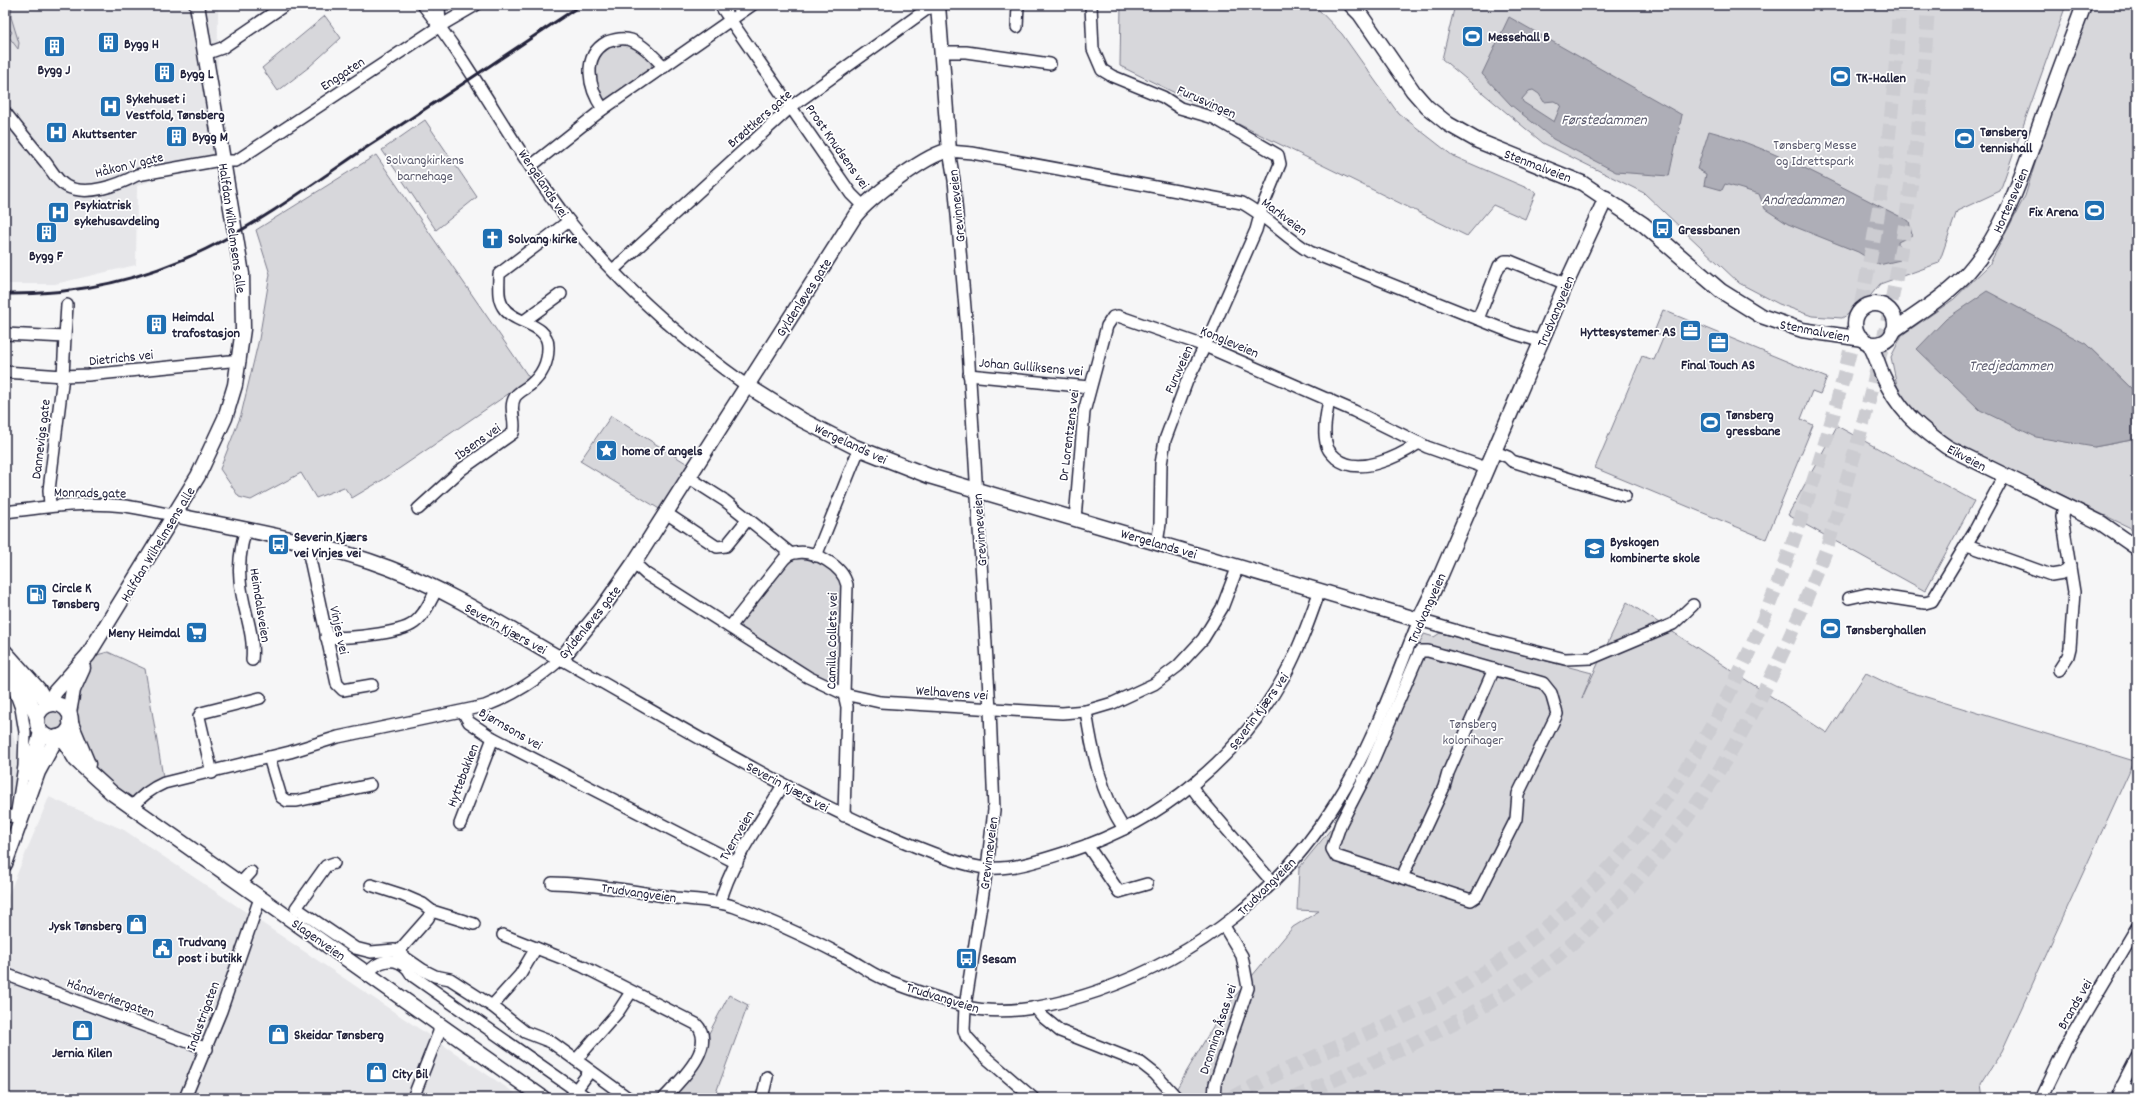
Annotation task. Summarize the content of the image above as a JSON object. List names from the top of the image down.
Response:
{
  "streets": {
    "main road": [
      "Stenmalveien",
      "Wergelands vei",
      "Hortensveien",
      "Grevinneveien",
      "Halfdan Wilhelmsens alle",
      "Gyldenløves gate",
      "Trudvangveien",
      "Eikveien",
      "Severin Kjærs vei",
      "Slagenveien"
    ],
    "street": [
      "Enggaten",
      "Furusvingen",
      "Brødtkers gate",
      "Prost Knudsens vei",
      "Håkon V gate",
      "Markveien",
      "Kongleveien",
      "Dietrichs vei",
      "Johan Gulliksens vei",
      "Furuveien",
      "Dr Lorentzens vei",
      "Dannevigs gate",
      "Ibsens vei",
      "Monrads gate",
      "Heimdalsveien",
      "Vinjes vei",
      "Camilla Collets vei",
      "Welhavens vei",
      "Bjørnsons vei",
      "Hyttebakken",
      "Tverrveien",
      "Håndverkergaten",
      "Brands vei",
      "Industrigaten",
      "Dronning Åsas vei"
    ]
  },
  "crossings": [
    ["Enggaten", "Håkon V gate"],
    ["Enggaten", "Wergelands vei"],
    ["Enggaten", "Halfdan Wilhelmsens alle"],
    ["Furusvingen", "Markveien"],
    ["Furusvingen", "Furuveien"],
    ["Brødtkers gate", "Prost Knudsens vei"],
    ["Brødtkers gate", "Wergelands vei"],
    ["Brødtkers gate", "Grevinneveien"],
    ["Prost Knudsens vei", "Gyldenløves gate"],
    ["Håkon V gate", "Halfdan Wilhelmsens alle"],
    ["Stenmalveien", "Hortensveien"],
    ["Stenmalveien", "Trudvangveien"],
    ["Stenmalveien", "Eikveien"],
    ["Wergelands vei", "Grevinneveien"],
    ["Wergelands vei", "Gyldenløves gate"],
    ["Wergelands vei", "Trudvangveien"],
    ["Wergelands vei", "Furuveien"],
    ["Wergelands vei", "Dr Lorentzens vei"],
    ["Wergelands vei", "Ibsens vei"],
    ["Wergelands vei", "Severin Kjærs vei"],
    ["Wergelands vei", "Welhavens vei"],
    ["Hortensveien", "Eikveien"],
    ["Grevinneveien", "Markveien"],
    ["Grevinneveien", "Gyldenløves gate"],
    ["Grevinneveien", "Trudvangveien"],
    ["Grevinneveien", "Johan Gulliksens vei"],
    ["Grevinneveien", "Severin Kjærs vei"],
    ["Grevinneveien", "Welhavens vei"],
    ["Markveien", "Gyldenløves gate"],
    ["Markveien", "Trudvangveien"],
    ["Markveien", "Furuveien"],
    ["Halfdan Wilhelmsens alle", "Dietrichs vei"],
    ["Halfdan Wilhelmsens alle", "Monrads gate"],
    ["Halfdan Wilhelmsens alle", "Severin Kjærs vei"],
    ["Halfdan Wilhelmsens alle", "Slagenveien"],
    ["Gyldenløves gate", "Severin Kjærs vei"],
    ["Gyldenløves gate", "Welhavens vei"],
    ["Gyldenløves gate", "Bjørnsons vei"],
    ["Trudvangveien", "Kongleveien"],
    ["Trudvangveien", "Tverrveien"],
    ["Trudvangveien", "Dronning Åsas vei"],
    ["Kongleveien", "Furuveien"],
    ["Kongleveien", "Dr Lorentzens vei"],
    ["Dietrichs vei", "Dannevigs gate"],
    ["Johan Gulliksens vei", "Dr Lorentzens vei"],
    ["Dannevigs gate", "Monrads gate"],
    ["Monrads gate", "Severin Kjærs vei"],
    ["Heimdalsveien", "Severin Kjærs vei"],
    ["Severin Kjærs vei", "Vinjes vei"],
    ["Severin Kjærs vei", "Camilla Collets vei"],
    ["Severin Kjærs vei", "Tverrveien"],
    ["Camilla Collets vei", "Welhavens vei"],
    ["Bjørnsons vei", "Hyttebakken"],
    ["Bjørnsons vei", "Tverrveien"],
    ["Bjørnsons vei", "Slagenveien"],
    ["Slagenveien", "Industrigaten"],
    ["Håndverkergaten", "Industrigaten"]
  ],
  "water": ["Førstedammen", "Andredammen", "Tredjedammen"],
  "parks": ["Tønsberg Messe og Idrettspark", "Solvangkirkens barnehage", "Tønsberg kolonihager"],
  "places": {
    "sports": [
      "Messehall B",
      "TK-Hallen",
      "Tønsberg tennishall",
      "Fix Arena",
      "Tønsberg gressbane",
      "Tønsberghallen"
    ],
    "building": [
      "Bygg H",
      "Bygg J",
      "Bygg L",
      "Bygg M",
      "Bygg F",
      "Heimdal trafostasjon"
    ],
    "hospital": ["Sykehuset i Vestfold, Tønsberg", "Akuttsenter", "Psykiatrisk sykehusavdeling"],
    "bus stop": ["Gressbanen", "Severin Kjærs vei Vinjes vei", "Sesam"],
    "church": ["Solvang kirke"],
    "office": ["Hyttesystemer AS", "Final Touch AS"],
    "place": ["home of angels"],
    "school or university": ["Byskogen kombinerte skole"],
    "fuel station": ["Circle K Tønsberg"],
    "supermarket": ["Meny Heimdal"],
    "shop": [
      "Jysk Tønsberg",
      "Jernia Kilen",
      "Skeidar Tønsberg",
      "City Bil"
    ],
    "public building": ["Trudvang post i butikk"]
  }
}
